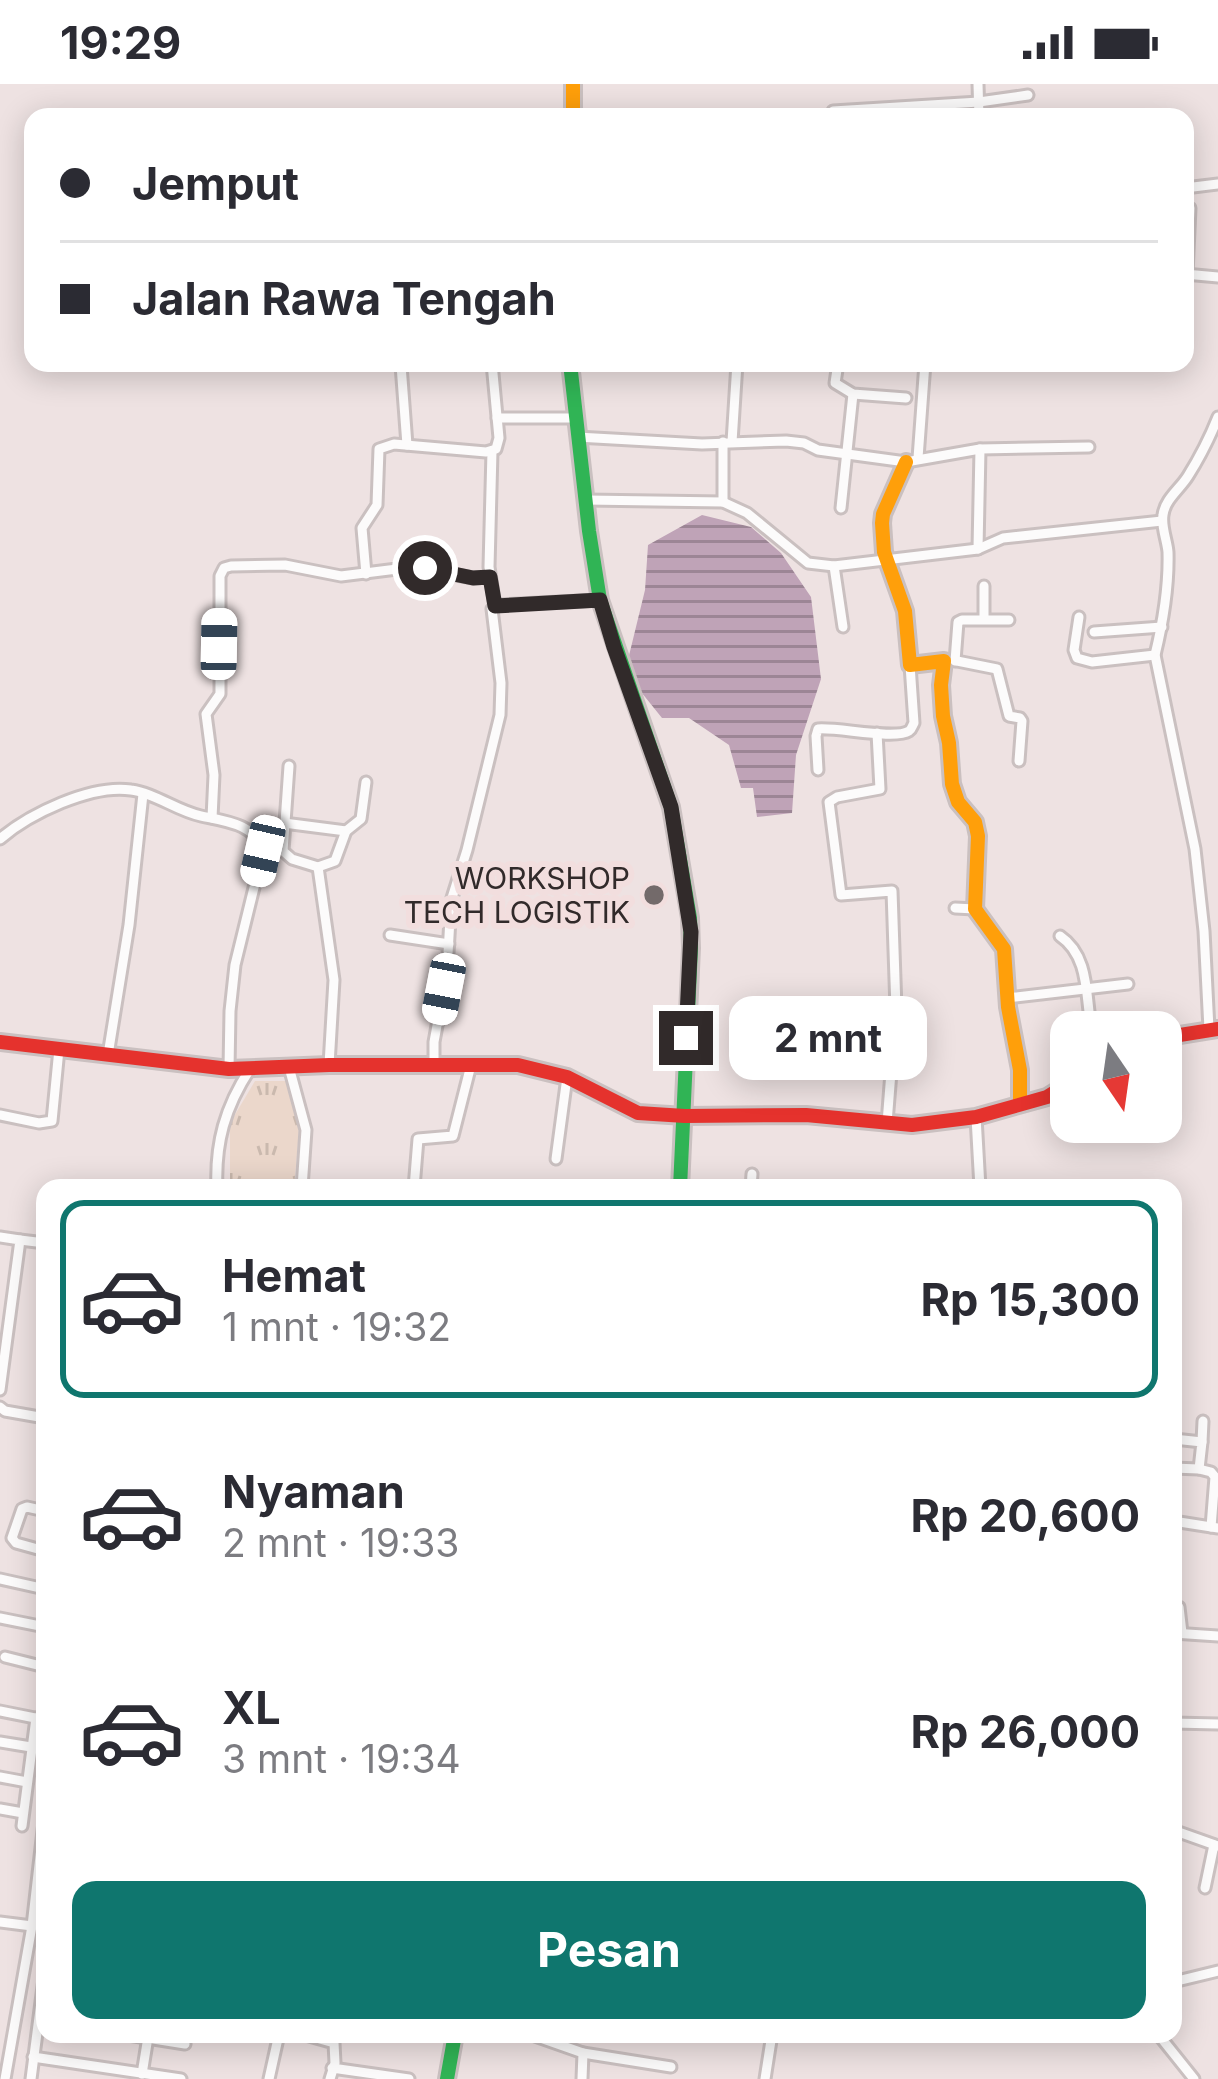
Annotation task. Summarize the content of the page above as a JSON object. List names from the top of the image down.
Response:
{
  "places": ["WORKSHOP TECH LOGISTIK"],
  "north": "bottom",
  "page": {
    "status": "19:29",
    "banner": ["Jemput", "Jalan Rawa Tengah"],
    "bubble": "2 mnt",
    "list": [
      {
        "name": "Hemat",
        "note": "1 mnt · 19:32",
        "value": "Rp 15,300"
      },
      {
        "name": "Nyaman",
        "note": "2 mnt · 19:33",
        "value": "Rp 20,600"
      },
      {
        "name": "XL",
        "note": "3 mnt · 19:34",
        "value": "Rp 26,000"
      }
    ],
    "buttons": "Pesan"
  }
}
